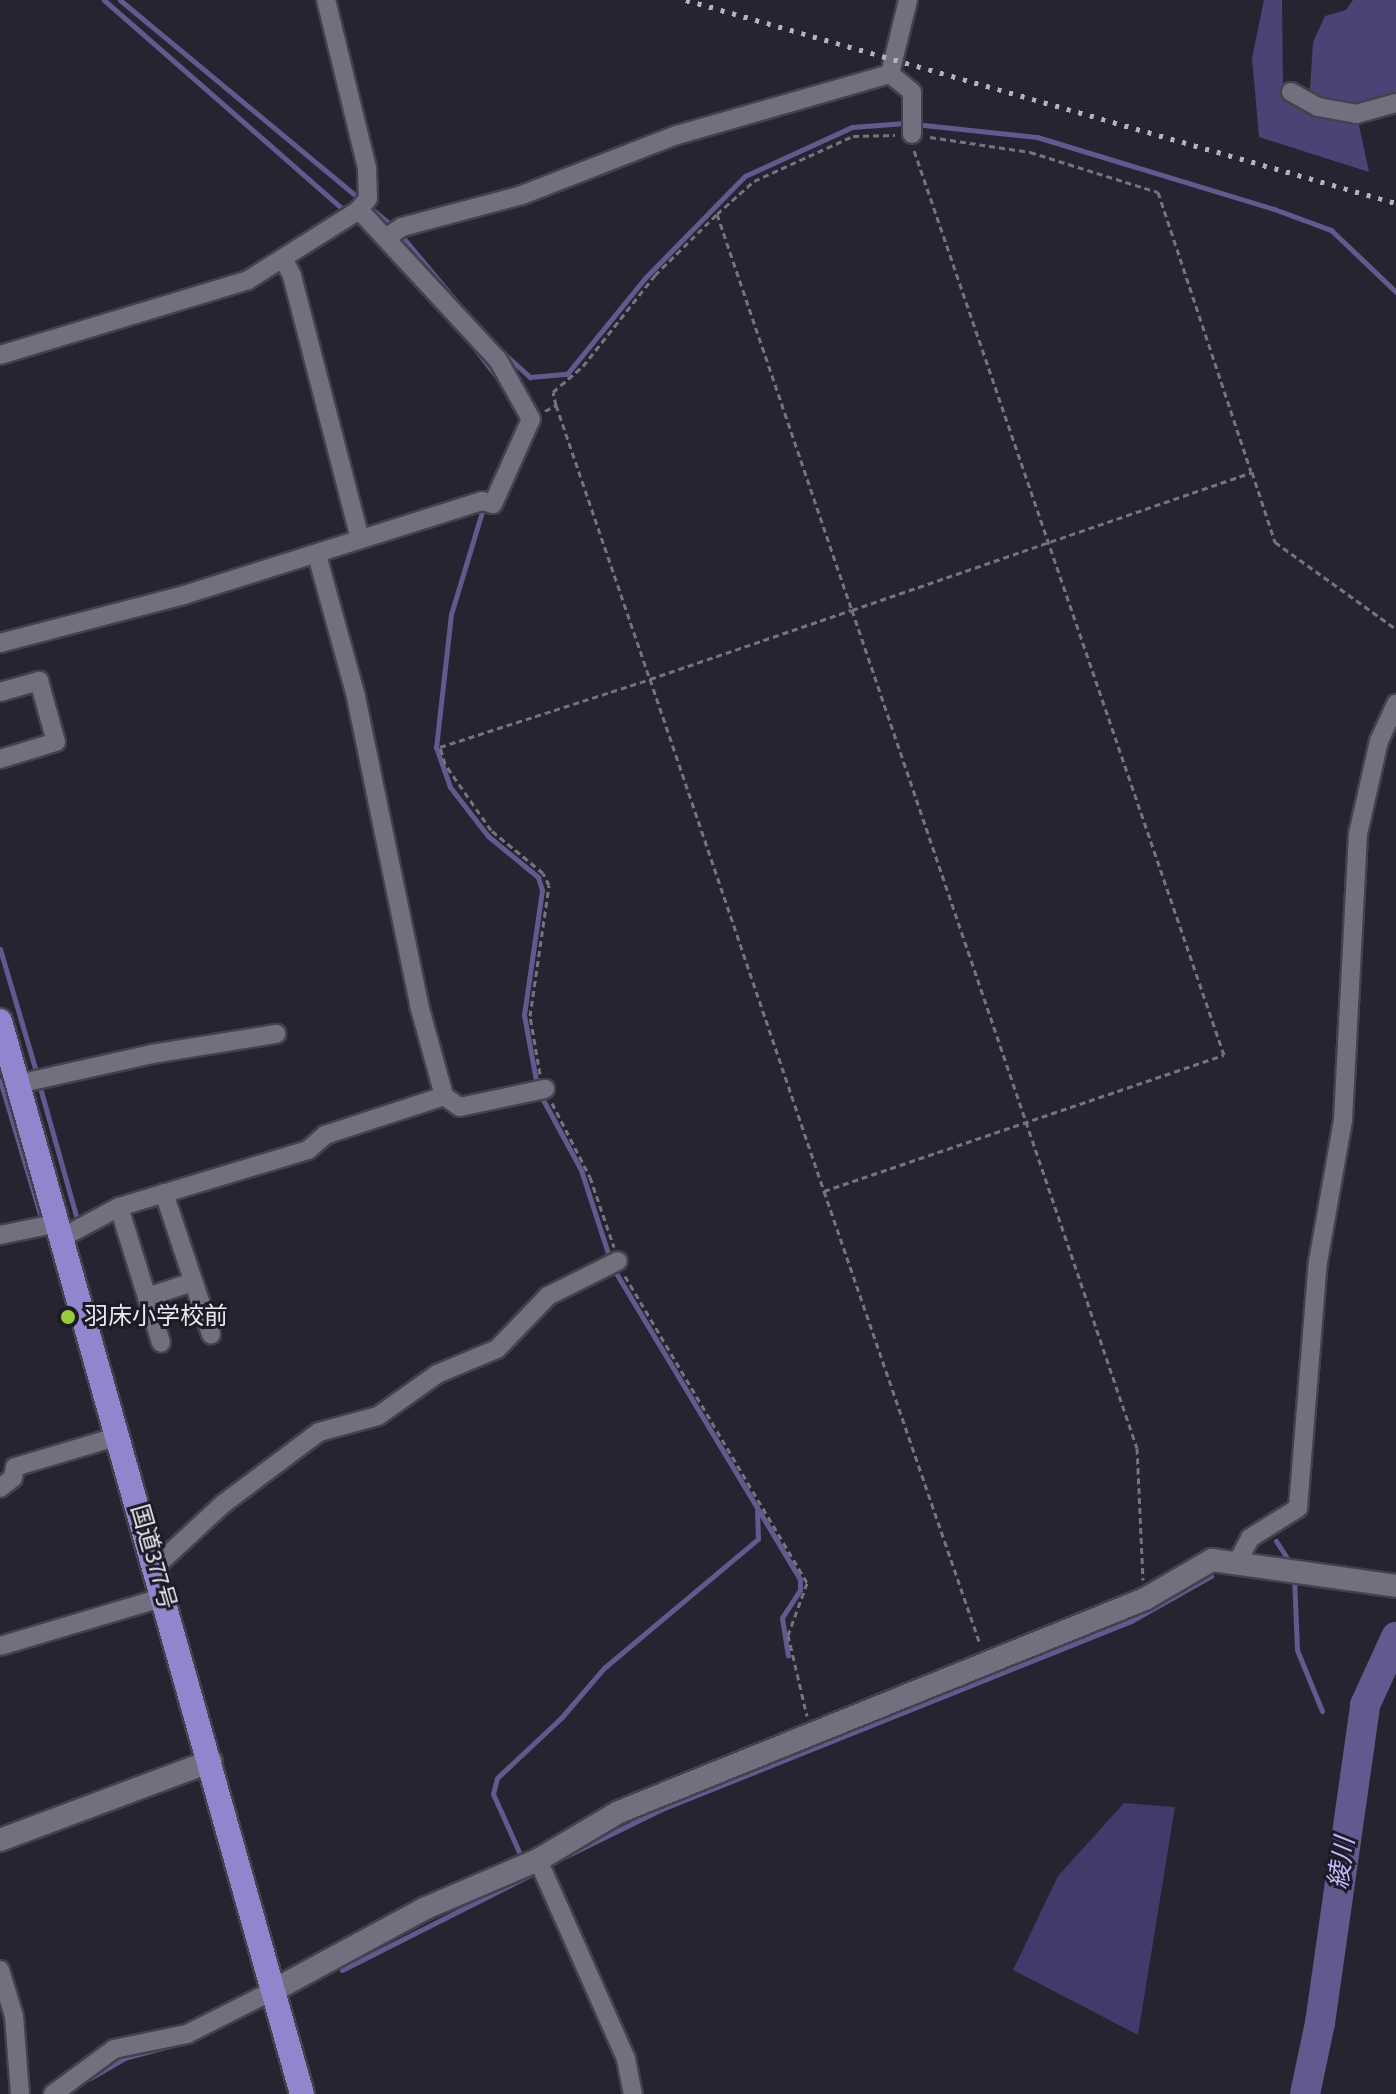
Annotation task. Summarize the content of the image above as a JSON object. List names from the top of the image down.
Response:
{
  "streets": {
    "highway": ["国道377号"]
  },
  "water": ["綾川"],
  "places": ["羽床小学校前"]
}
